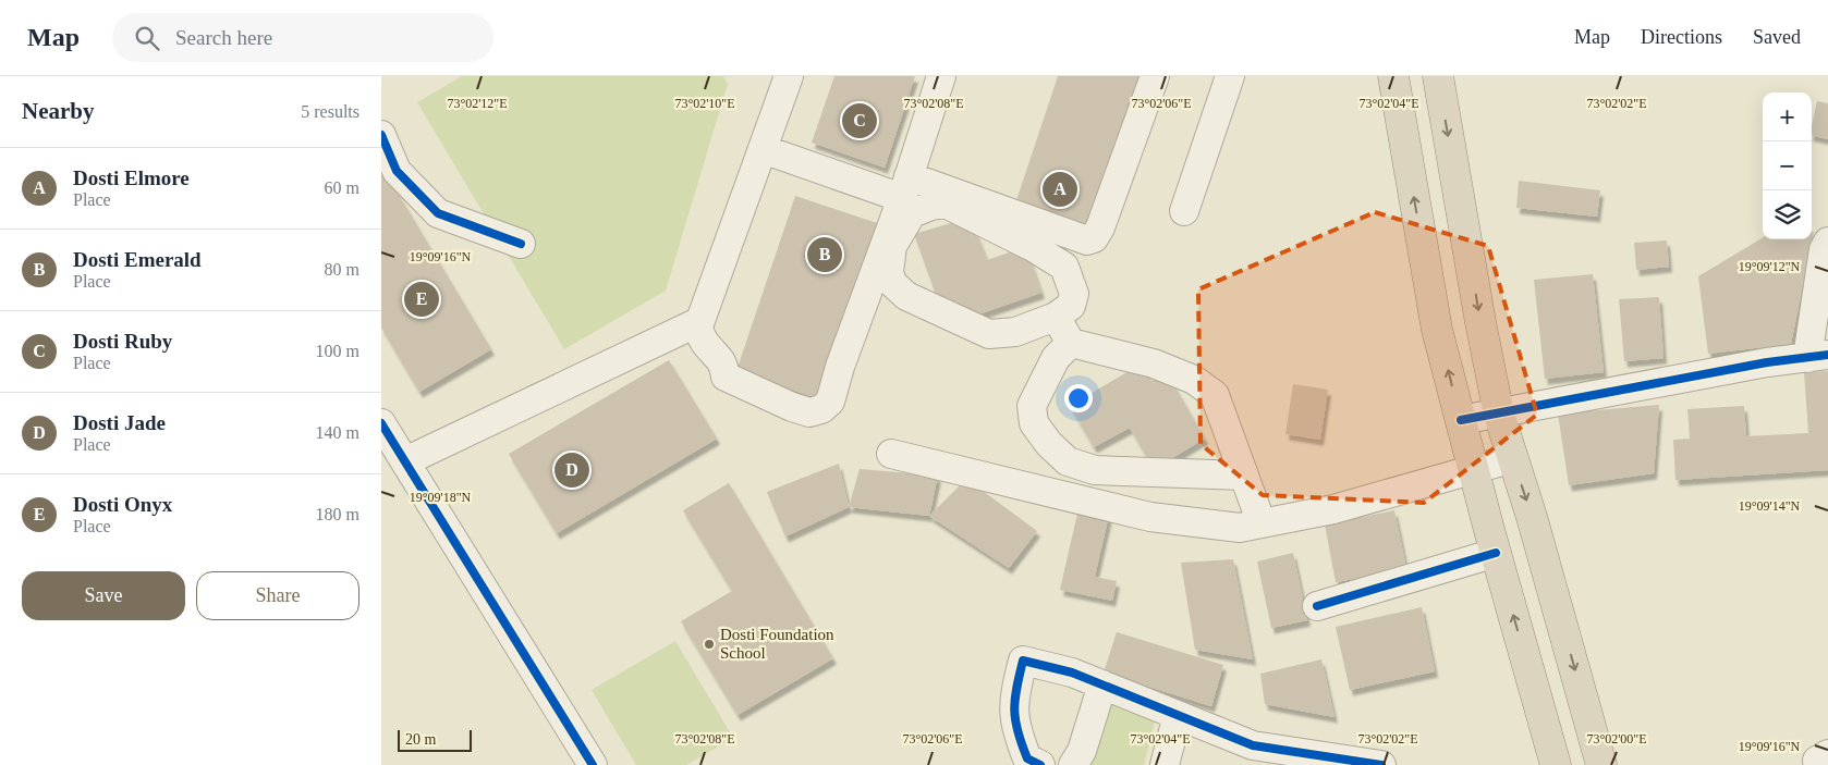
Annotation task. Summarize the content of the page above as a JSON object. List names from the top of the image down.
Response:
{
  "places": ["Dosti Foundation School"],
  "scale_bar": "20 m",
  "page": {
    "header": "Map",
    "search": "Search here",
    "nav": ["Map", "Directions", "Saved"],
    "heading": ["Nearby", "5 results"],
    "map_buttons": ["+", "−"],
    "pins": [
      "C",
      "A",
      "B",
      "E",
      "D"
    ],
    "list": [
      {
        "mark": "A",
        "name": "Dosti Elmore",
        "note": "Place",
        "value": "60 m"
      },
      {
        "mark": "B",
        "name": "Dosti Emerald",
        "note": "Place",
        "value": "80 m"
      },
      {
        "mark": "C",
        "name": "Dosti Ruby",
        "note": "Place",
        "value": "100 m"
      },
      {
        "mark": "D",
        "name": "Dosti Jade",
        "note": "Place",
        "value": "140 m"
      },
      {
        "mark": "E",
        "name": "Dosti Onyx",
        "note": "Place",
        "value": "180 m"
      }
    ],
    "buttons": ["Save", "Share"],
    "scale": "20 m"
  },
  "coordinates": [
    "73°02'10\"E",
    "73°02'08\"E",
    "73°02'06\"E",
    "73°02'04\"E",
    "73°02'02\"E",
    "73°02'12\"E",
    "19°09'16\"N",
    "19°09'12\"N",
    "19°09'18\"N",
    "19°09'14\"N",
    "73°02'00\"E"
  ]
}
